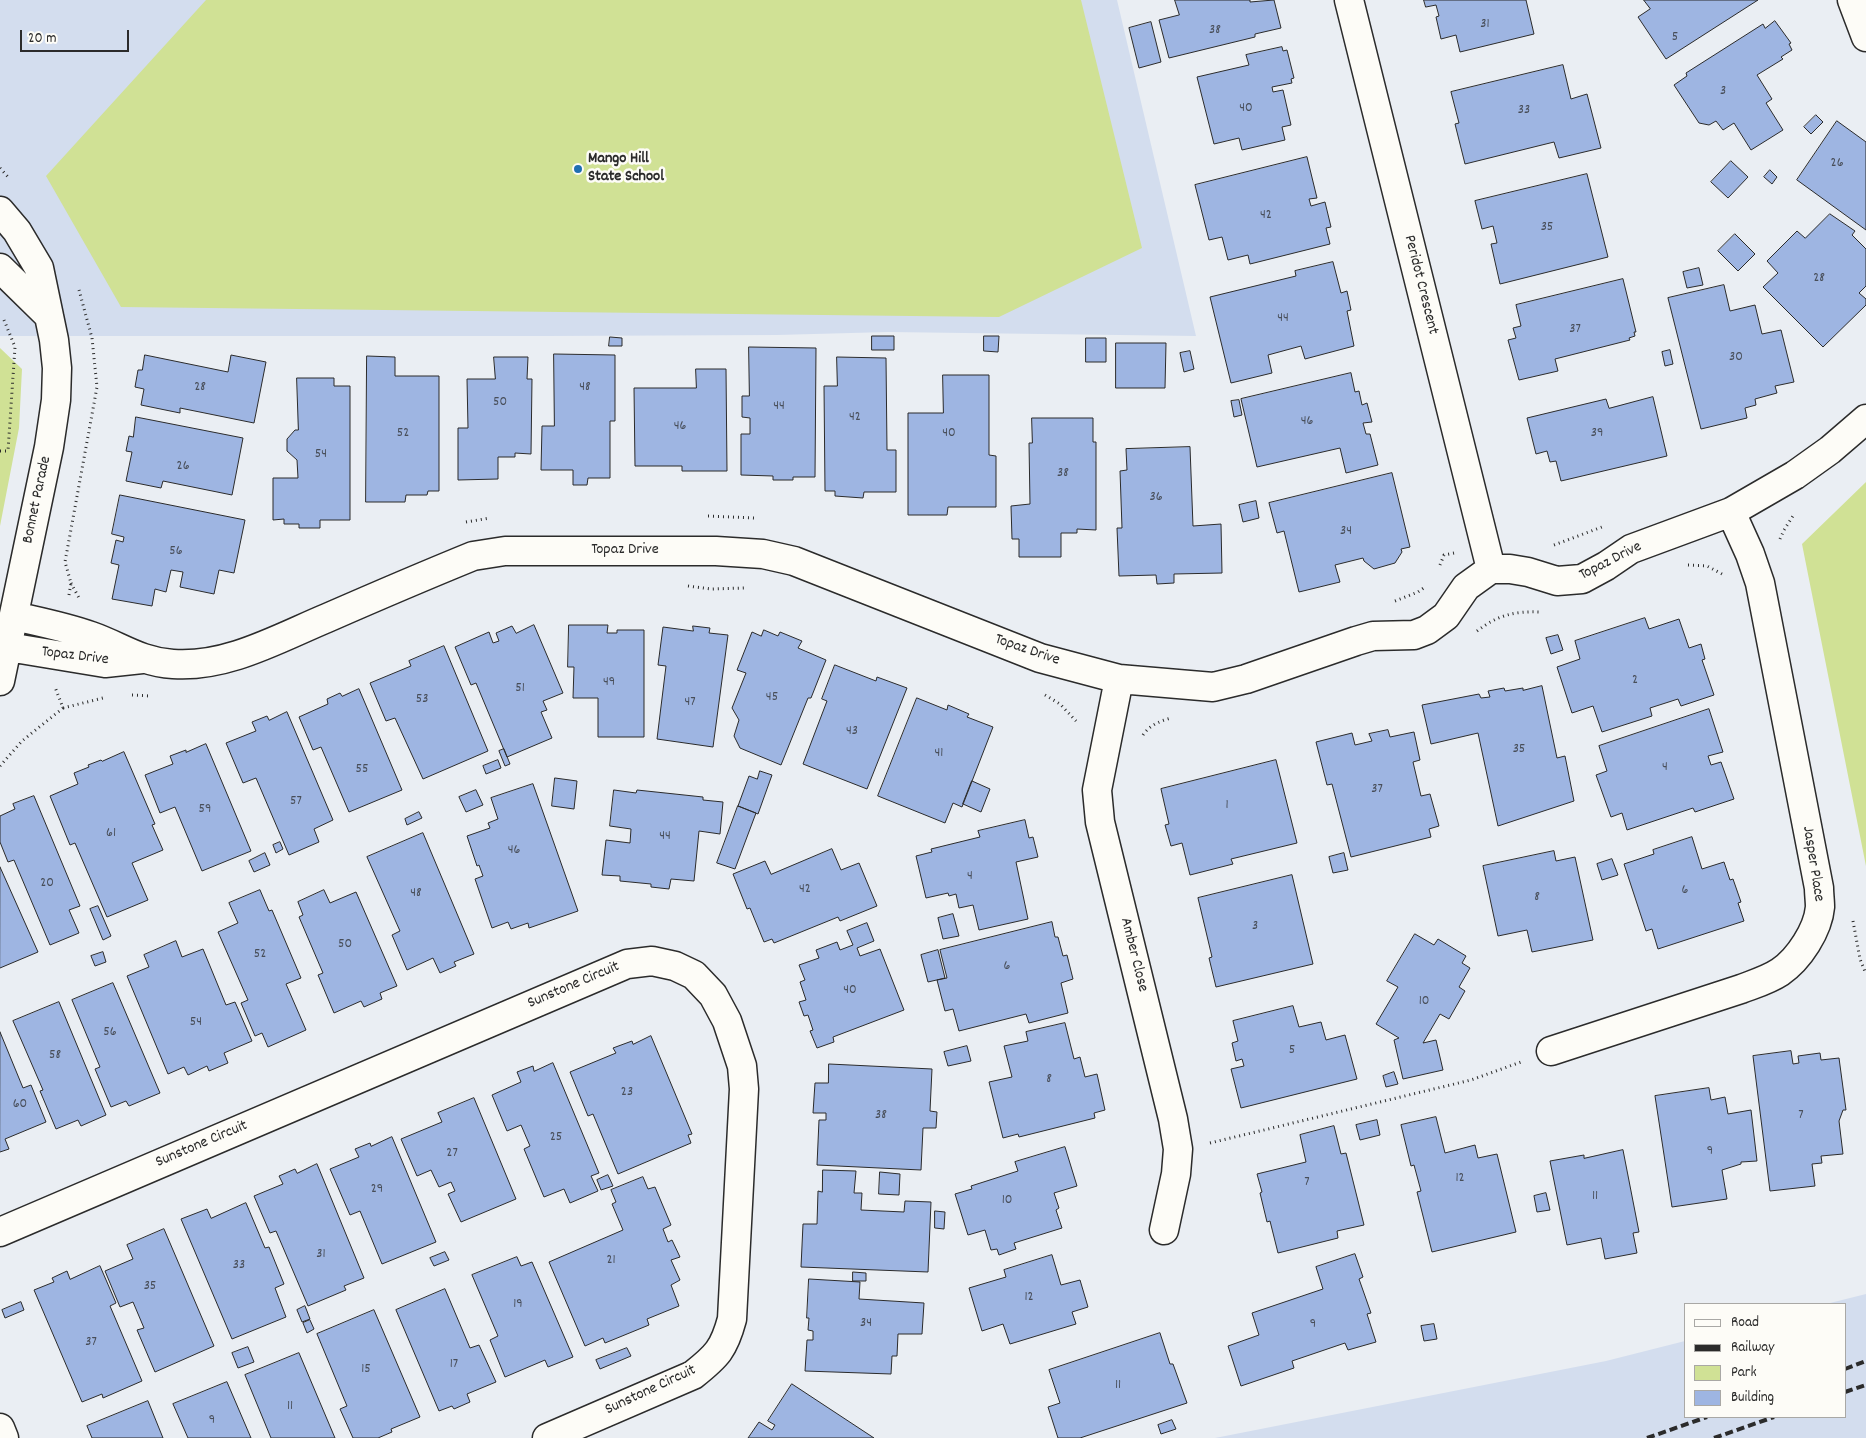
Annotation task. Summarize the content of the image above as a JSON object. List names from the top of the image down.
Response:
{
  "streets": {
    "street": [
      "Peridot Crescent",
      "Bonnet Parade",
      "Topaz Drive",
      "Jasper Place",
      "Amber Close",
      "Sunstone Circuit"
    ]
  },
  "crossings": [
    ["Peridot Crescent", "Topaz Drive"],
    ["Bonnet Parade", "Topaz Drive"],
    ["Topaz Drive", "Jasper Place"],
    ["Topaz Drive", "Amber Close"]
  ],
  "places": ["Mango Hill State School"],
  "house_numbers": [
    "31",
    "38",
    "5",
    "3",
    "40",
    "33",
    "26",
    "42",
    "35",
    "28",
    "44",
    "37",
    "30",
    "28",
    "48",
    "50",
    "44",
    "42",
    "46",
    "46",
    "52",
    "40",
    "39",
    "54",
    "26",
    "38",
    "36",
    "34",
    "56",
    "2",
    "49",
    "51",
    "45",
    "53",
    "47",
    "43",
    "35",
    "41",
    "4",
    "55",
    "37",
    "57",
    "1",
    "59",
    "61",
    "44",
    "46",
    "4",
    "20",
    "42",
    "6",
    "48",
    "8",
    "3",
    "50",
    "52",
    "6",
    "40",
    "10",
    "54",
    "56",
    "5",
    "58",
    "8",
    "23",
    "60",
    "38",
    "7",
    "25",
    "9",
    "27",
    "12",
    "7",
    "29",
    "11",
    "10",
    "31",
    "21",
    "33",
    "35",
    "12",
    "19",
    "34",
    "9",
    "37",
    "17",
    "15",
    "11",
    "11",
    "9"
  ],
  "legend": [
    "Road",
    "Railway",
    "Park",
    "Building"
  ],
  "scale_bar": "20 m"
}
